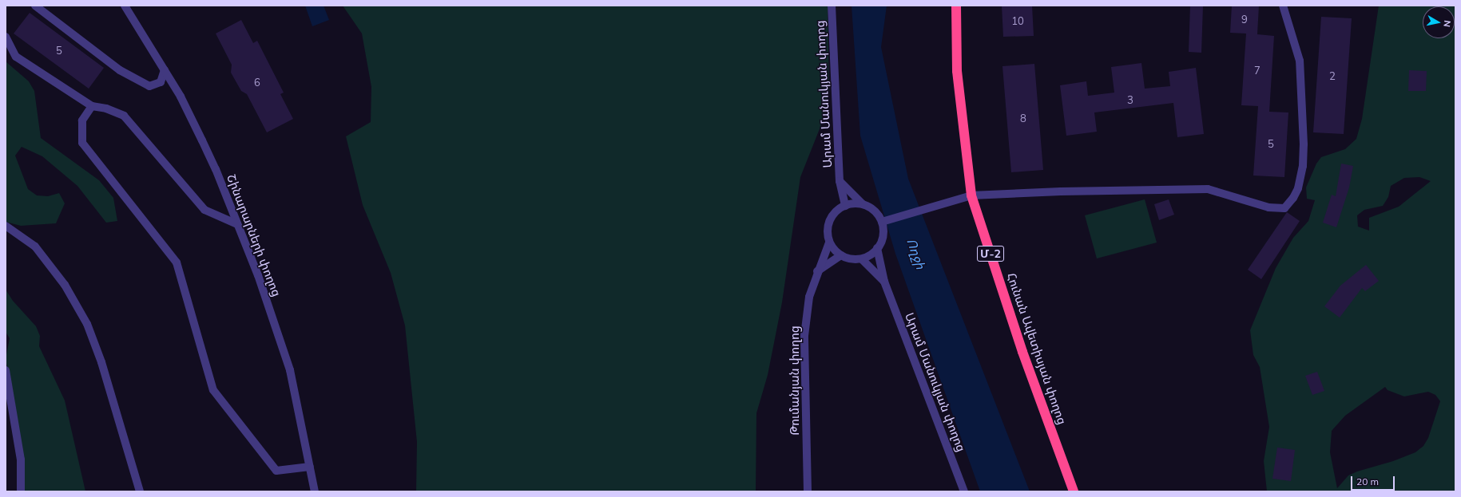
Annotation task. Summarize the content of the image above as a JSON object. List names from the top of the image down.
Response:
{
  "streets": {
    "highway": ["Մ-2", "Հունան Ավետիսյան փողոց"],
    "street": ["Արամ Մանուկյան փողոց", "Շինարարների փողոց", "Թումանյան փողոց"]
  },
  "crossings": [
    ["Արամ Մանուկյան փողոց", "Թումանյան փողոց"]
  ],
  "water": ["Ողջի"],
  "house_numbers": [
    "9",
    "10",
    "5",
    "7",
    "2",
    "6",
    "3",
    "8",
    "5"
  ],
  "scale_bar": "20 m",
  "north": "right"
}
